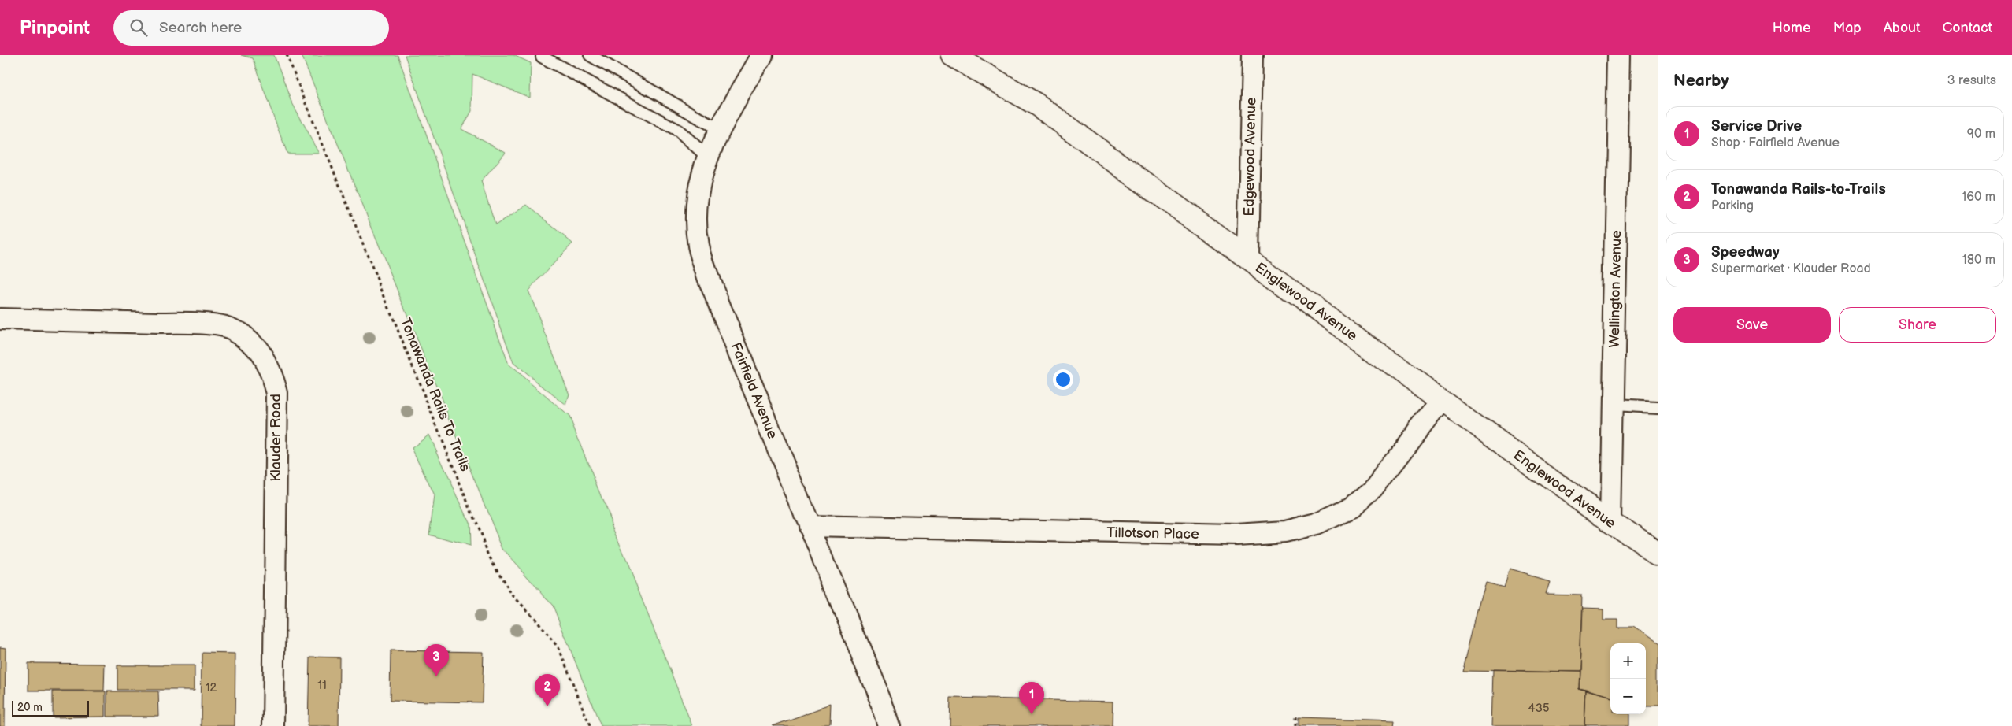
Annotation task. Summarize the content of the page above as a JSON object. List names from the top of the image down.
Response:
{
  "streets": {
    "street": [
      "Edgewood Avenue",
      "Wellington Avenue",
      "Englewood Avenue",
      "Fairfield Avenue",
      "Klauder Road",
      "Tillotson Place"
    ],
    "path": ["Tonawanda Rails To Trails"]
  },
  "crossings": [
    ["Edgewood Avenue", "Englewood Avenue"],
    ["Wellington Avenue", "Englewood Avenue"],
    ["Englewood Avenue", "Tillotson Place"],
    ["Fairfield Avenue", "Tillotson Place"]
  ],
  "house_numbers": ["11", "12", "435"],
  "scale_bar": "20 m",
  "page": {
    "header": "Pinpoint",
    "search": "Search here",
    "nav": [
      "Home",
      "Map",
      "About",
      "Contact"
    ],
    "heading": ["Nearby", "3 results"],
    "list": [
      {
        "mark": "1",
        "name": "Service Drive",
        "note": "Shop · Fairfield Avenue",
        "value": "90 m"
      },
      {
        "mark": "2",
        "name": "Tonawanda Rails-to-Trails",
        "note": "Parking",
        "value": "160 m"
      },
      {
        "mark": "3",
        "name": "Speedway",
        "note": "Supermarket · Klauder Road",
        "value": "180 m"
      }
    ],
    "buttons": ["Save", "Share"],
    "map_buttons": ["+", "−"],
    "pins": ["3", "2", "1"],
    "scale": "20 m"
  }
}
